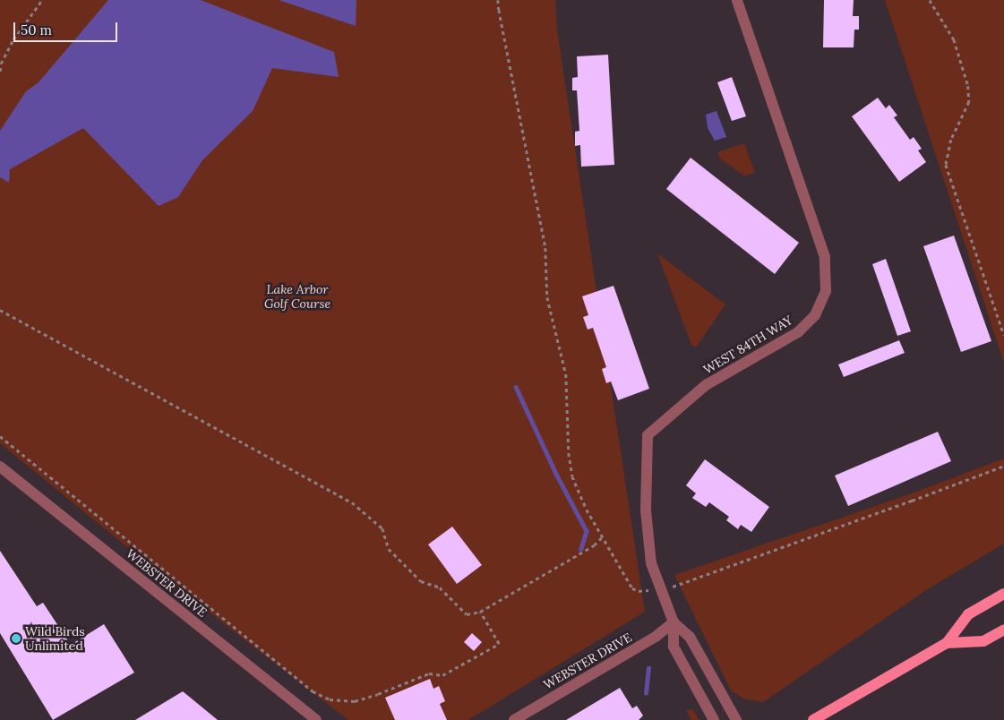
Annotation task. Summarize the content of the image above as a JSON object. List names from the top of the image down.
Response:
{
  "streets": {
    "street": ["WEST 84TH WAY", "WEBSTER DRIVE"]
  },
  "crossings": [
    ["WEST 84TH WAY", "WEBSTER DRIVE"]
  ],
  "parks": ["Lake Arbor Golf Course"],
  "places": ["Wild Birds Unlimited"],
  "scale_bar": "50 m"
}
